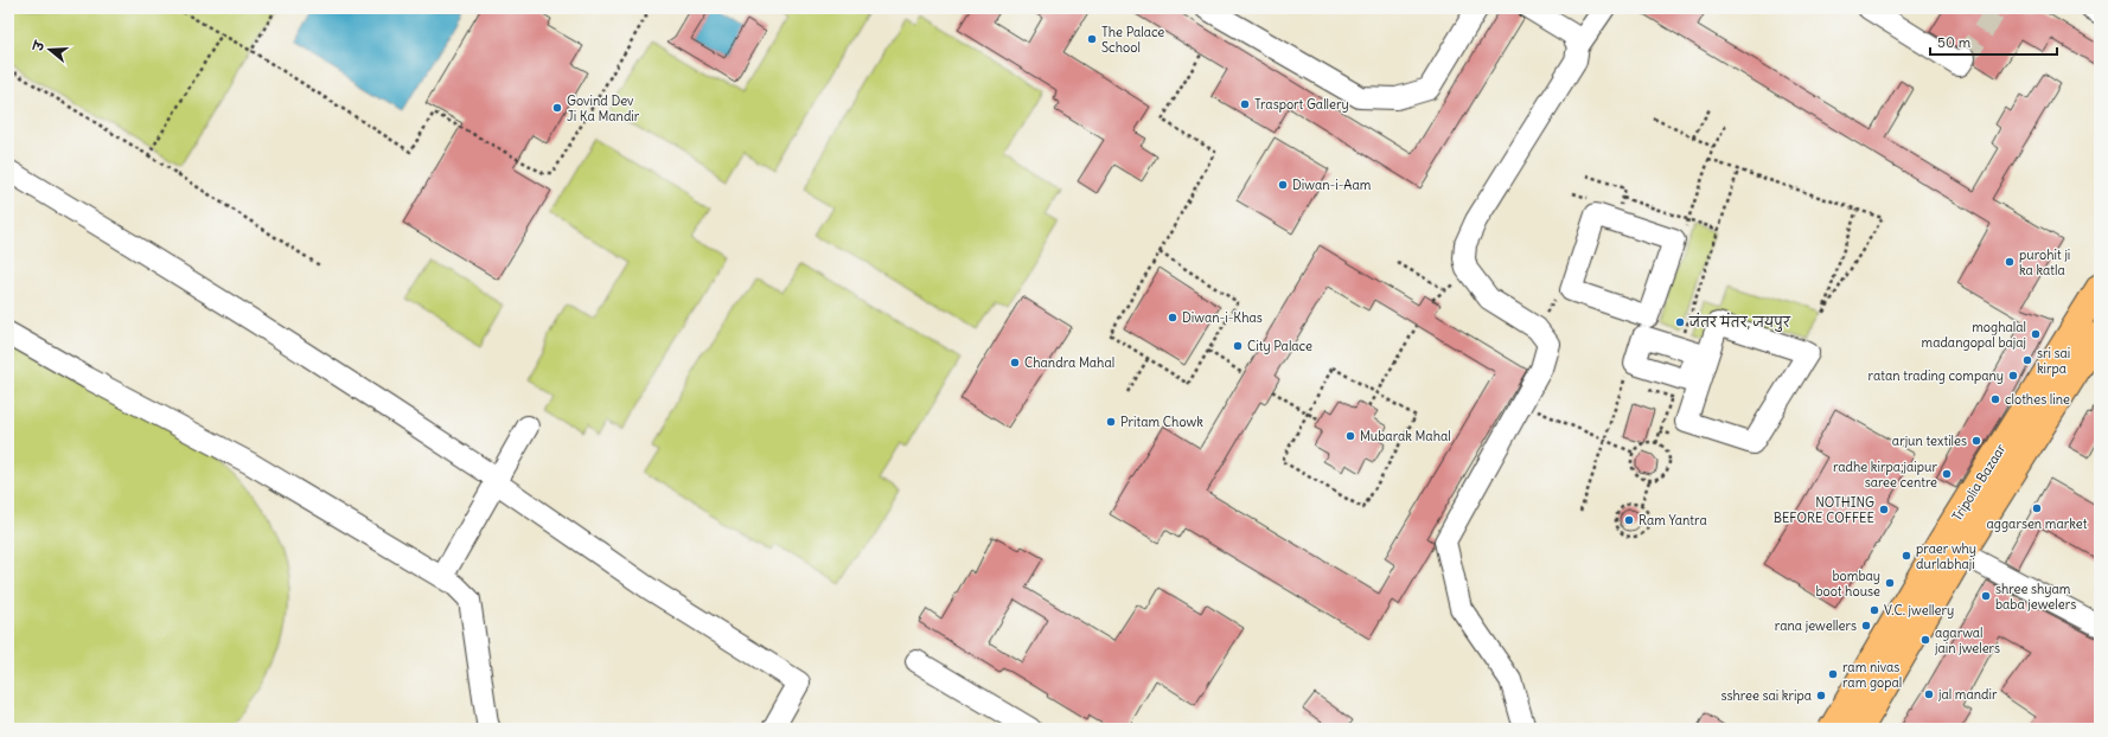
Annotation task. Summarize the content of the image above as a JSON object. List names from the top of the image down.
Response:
{
  "streets": {
    "main road": ["Tripolia Bazaar"]
  },
  "places": [
    "The Palace School",
    "Trasport Gallery",
    "Govind Dev Ji Ka Mandir",
    "Diwan-i-Aam",
    "purohit ji ka katla",
    "Diwan-i-Khas",
    "जंतर मंतर, जयपुर",
    "moghalal madangopal bajaj",
    "City Palace",
    "sri sai kirpa",
    "Chandra Mahal",
    "ratan trading company",
    "clothes line",
    "Pritam Chowk",
    "Mubarak Mahal",
    "arjun textiles",
    "radhe kirpa;jaipur saree centre",
    "aggarsen market",
    "NOTHING BEFORE COFFEE",
    "Ram Yantra",
    "praer why durlabhaji",
    "bombay boot house",
    "shree shyam baba jewelers",
    "V.C. jwellery",
    "rana jewellers",
    "agarwal jain jwelers",
    "ram nivas ram gopal",
    "jal mandir",
    "sshree sai kripa"
  ],
  "scale_bar": "50 m",
  "north": "left"
}
